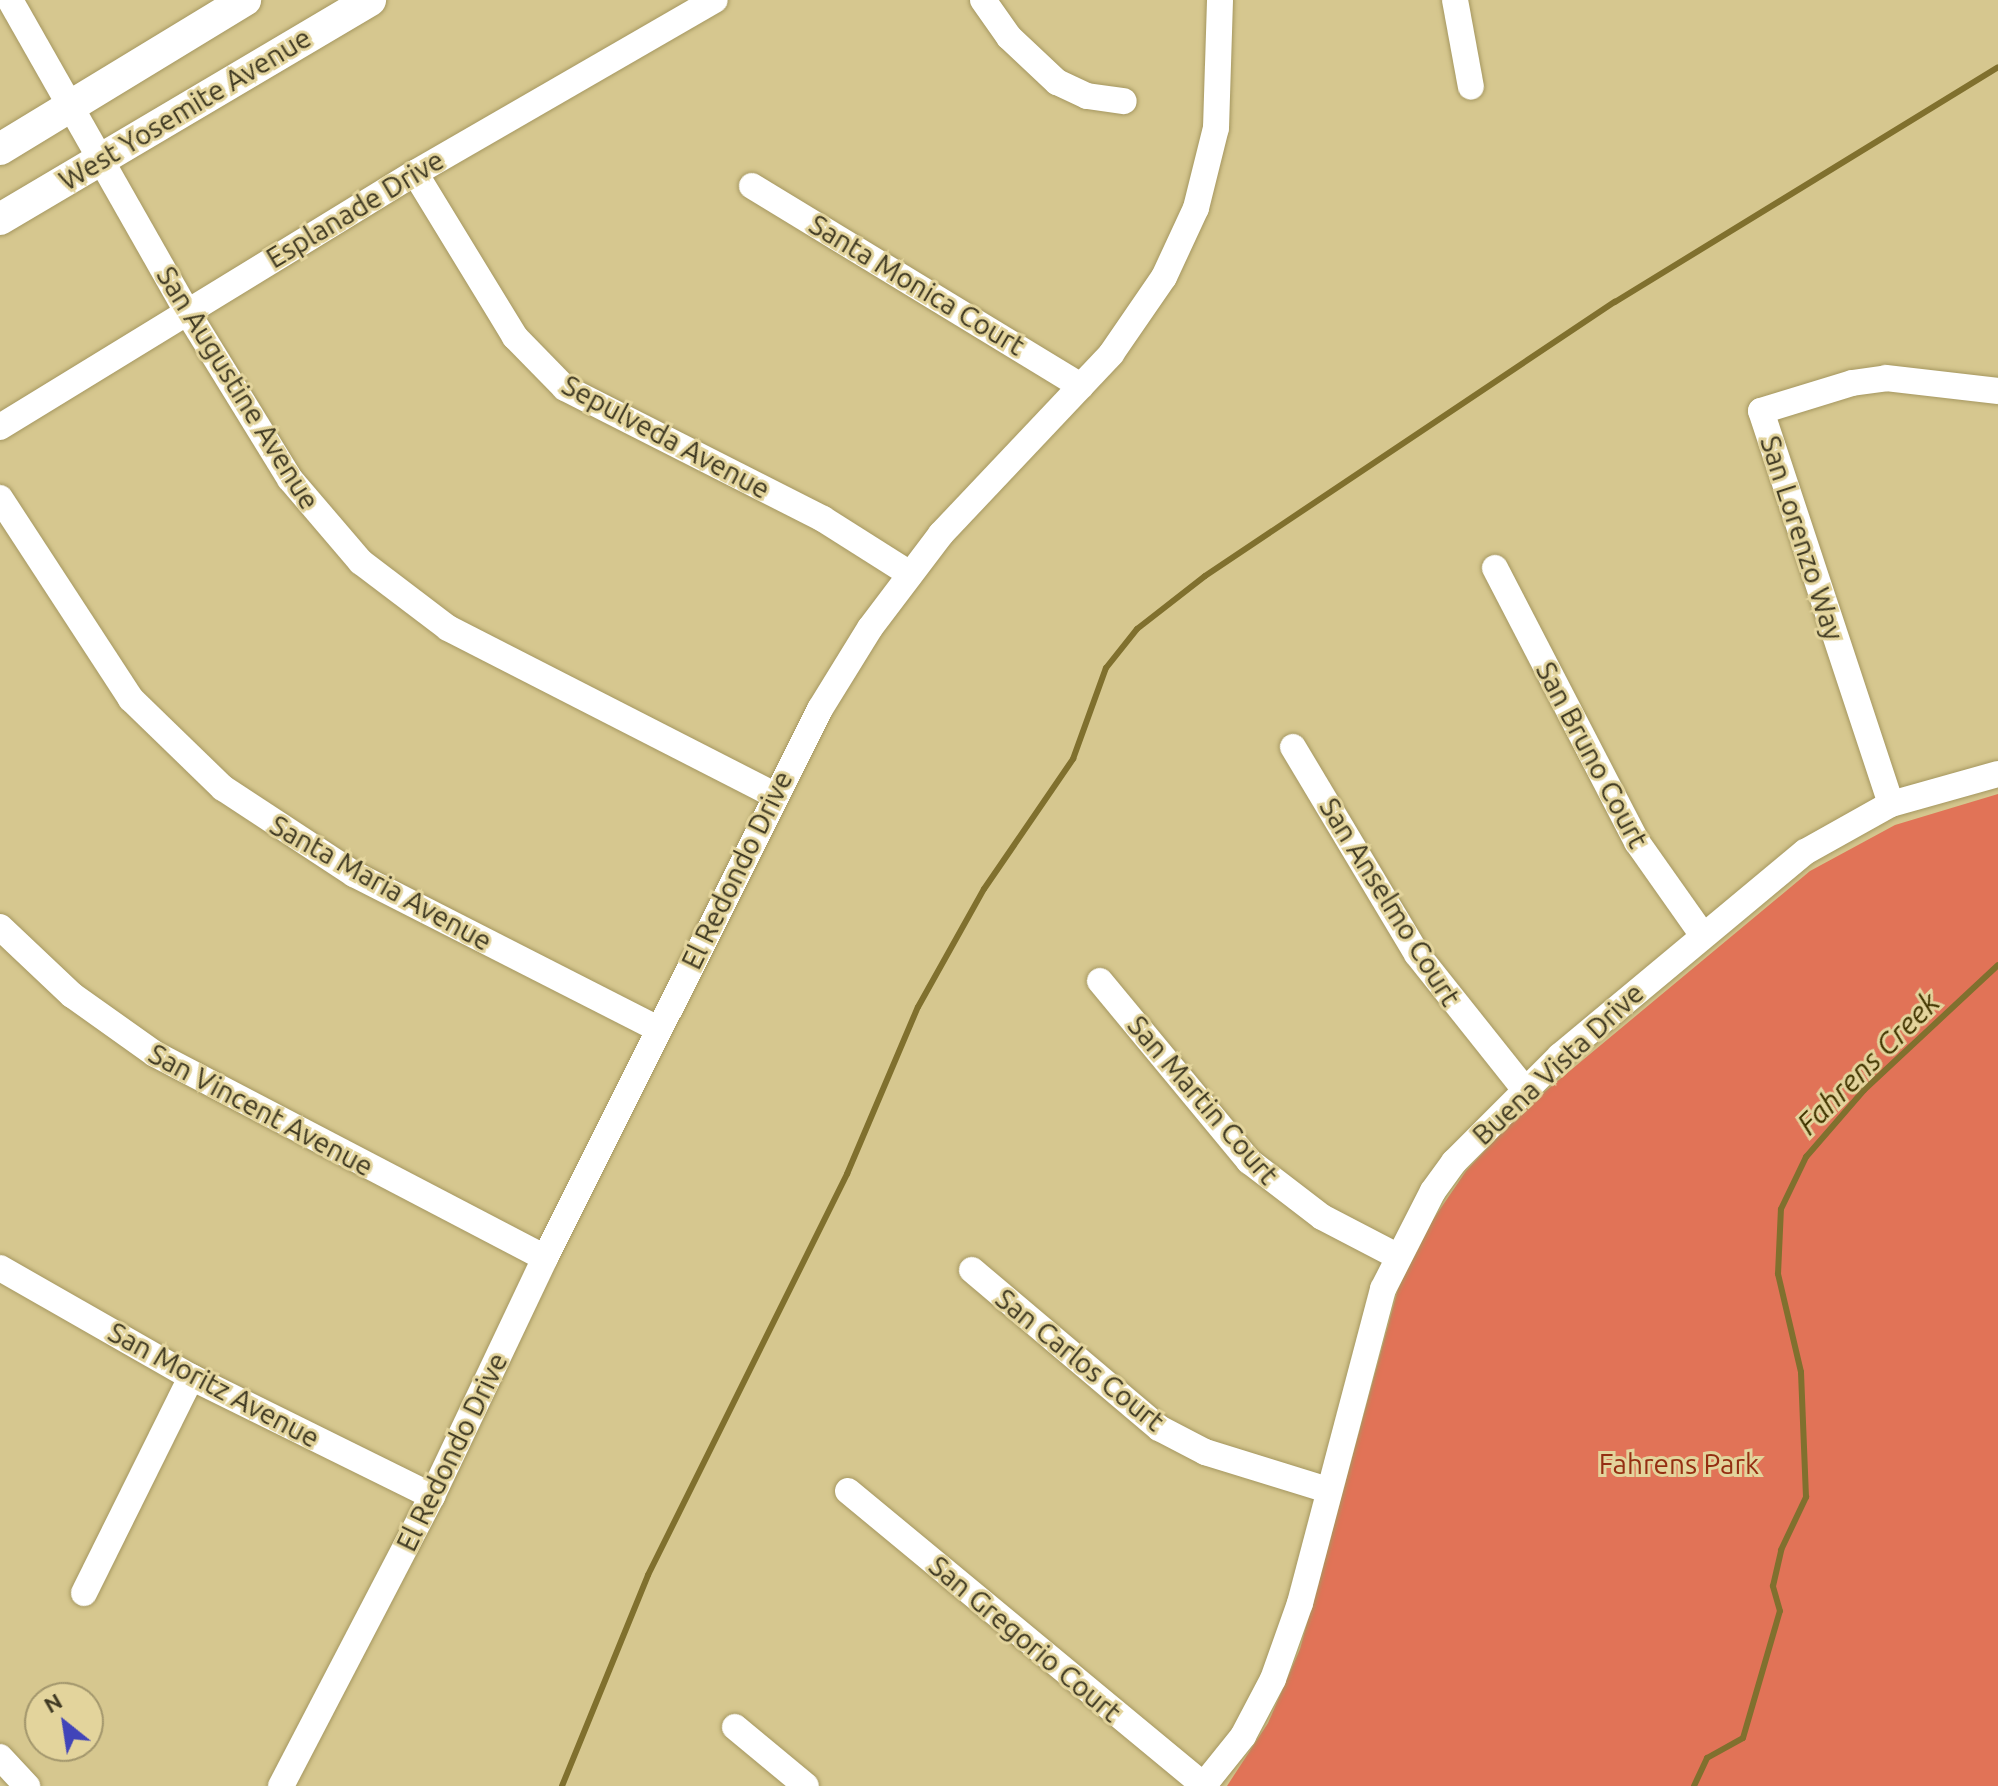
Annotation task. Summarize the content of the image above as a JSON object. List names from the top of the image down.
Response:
{
  "streets": {
    "main road": ["West Yosemite Avenue"],
    "street": [
      "Esplanade Drive",
      "Santa Monica Court",
      "San Augustine Avenue",
      "Sepulveda Avenue",
      "San Lorenzo Way",
      "San Bruno Court",
      "El Redondo Drive",
      "Santa Maria Avenue",
      "San Anselmo Court",
      "Buena Vista Drive",
      "San Martin Court",
      "San Vincent Avenue",
      "San Carlos Court",
      "San Moritz Avenue",
      "San Gregorio Court"
    ]
  },
  "crossings": [
    ["West Yosemite Avenue", "San Augustine Avenue"],
    ["Esplanade Drive", "San Augustine Avenue"],
    ["Esplanade Drive", "Sepulveda Avenue"],
    ["Santa Monica Court", "El Redondo Drive"],
    ["San Augustine Avenue", "El Redondo Drive"],
    ["Sepulveda Avenue", "El Redondo Drive"],
    ["San Lorenzo Way", "Buena Vista Drive"],
    ["San Bruno Court", "Buena Vista Drive"],
    ["El Redondo Drive", "Santa Maria Avenue"],
    ["El Redondo Drive", "San Vincent Avenue"],
    ["El Redondo Drive", "San Moritz Avenue"],
    ["San Anselmo Court", "Buena Vista Drive"],
    ["Buena Vista Drive", "San Martin Court"],
    ["Buena Vista Drive", "San Carlos Court"],
    ["Buena Vista Drive", "San Gregorio Court"]
  ],
  "water": ["Fahrens Creek"],
  "parks": ["Fahrens Park"],
  "north": "top left"
}
